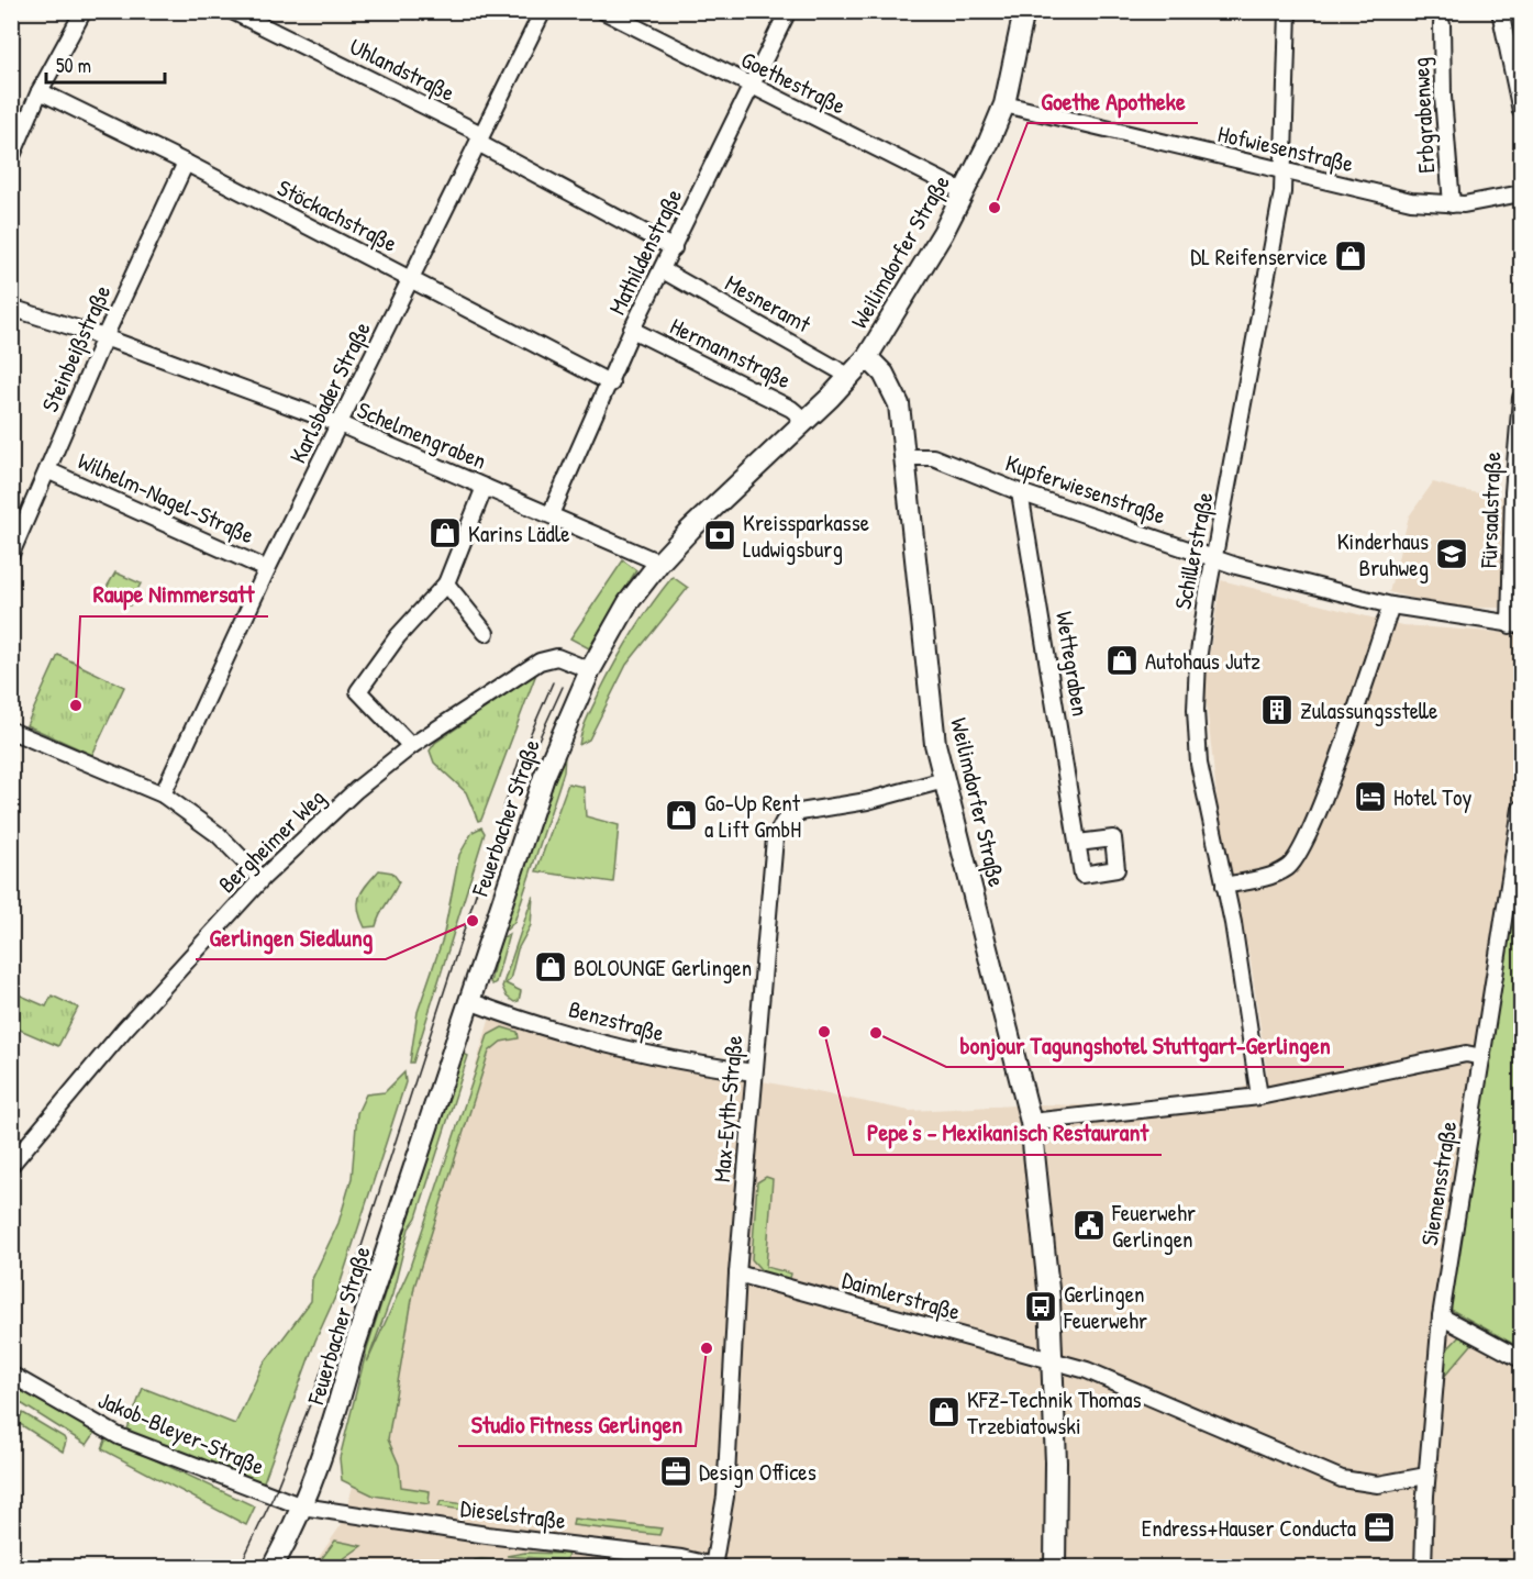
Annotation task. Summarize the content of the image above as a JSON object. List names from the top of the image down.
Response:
{
  "streets": {
    "main road": ["Weilimdorfer Straße", "Feuerbacher Straße"],
    "street": [
      "Uhlandstraße",
      "Goethestraße",
      "Erbgrabenweg",
      "Hofwiesenstraße",
      "Stöckachstraße",
      "Mathildenstraße",
      "Mesneramt",
      "Steinbeißstraße",
      "Hermannstraße",
      "Karlsbader Straße",
      "Schelmengraben",
      "Kupferwiesenstraße",
      "Wilhelm-Nagel-Straße",
      "Fürsaalstraße",
      "Schillerstraße",
      "Wettegraben",
      "Bergheimer Weg",
      "Benzstraße",
      "Max-Eyth-Straße",
      "Siemensstraße",
      "Daimlerstraße",
      "Jakob-Bleyer-Straße",
      "Dieselstraße"
    ]
  },
  "crossings": [
    ["Uhlandstraße", "Mathildenstraße"],
    ["Uhlandstraße", "Karlsbader Straße"],
    ["Goethestraße", "Mathildenstraße"],
    ["Goethestraße", "Weilimdorfer Straße"],
    ["Erbgrabenweg", "Hofwiesenstraße"],
    ["Hofwiesenstraße", "Weilimdorfer Straße"],
    ["Hofwiesenstraße", "Schillerstraße"],
    ["Stöckachstraße", "Mathildenstraße"],
    ["Stöckachstraße", "Steinbeißstraße"],
    ["Stöckachstraße", "Karlsbader Straße"],
    ["Mathildenstraße", "Mesneramt"],
    ["Mathildenstraße", "Hermannstraße"],
    ["Mathildenstraße", "Schelmengraben"],
    ["Weilimdorfer Straße", "Kupferwiesenstraße"],
    ["Weilimdorfer Straße", "Feuerbacher Straße"],
    ["Weilimdorfer Straße", "Max-Eyth-Straße"],
    ["Weilimdorfer Straße", "Daimlerstraße"],
    ["Mesneramt", "Feuerbacher Straße"],
    ["Steinbeißstraße", "Schelmengraben"],
    ["Steinbeißstraße", "Wilhelm-Nagel-Straße"],
    ["Hermannstraße", "Feuerbacher Straße"],
    ["Karlsbader Straße", "Schelmengraben"],
    ["Karlsbader Straße", "Wilhelm-Nagel-Straße"],
    ["Schelmengraben", "Feuerbacher Straße"],
    ["Kupferwiesenstraße", "Fürsaalstraße"],
    ["Kupferwiesenstraße", "Schillerstraße"],
    ["Kupferwiesenstraße", "Wettegraben"],
    ["Feuerbacher Straße", "Bergheimer Weg"],
    ["Feuerbacher Straße", "Benzstraße"],
    ["Feuerbacher Straße", "Jakob-Bleyer-Straße"],
    ["Feuerbacher Straße", "Dieselstraße"],
    ["Benzstraße", "Max-Eyth-Straße"],
    ["Max-Eyth-Straße", "Daimlerstraße"],
    ["Max-Eyth-Straße", "Dieselstraße"],
    ["Siemensstraße", "Daimlerstraße"],
    ["Jakob-Bleyer-Straße", "Dieselstraße"]
  ],
  "places": {
    "other": [
      "Goethe Apotheke",
      "Raupe Nimmersatt",
      "Gerlingen Siedlung",
      "Pepe's - Mexikanisch Restaurant",
      "bonjour Tagungshotel Stuttgart-Gerlingen",
      "Studio Fitness Gerlingen"
    ],
    "shop": [
      "DL Reifenservice",
      "Karins Lädle",
      "Autohaus Jutz",
      "Go-Up Rent a Lift GmbH",
      "BOLOUNGE Gerlingen",
      "KFZ-Technik Thomas Trzebiatowski"
    ],
    "bank": ["Kreissparkasse Ludwigsburg"],
    "school or university": ["Kinderhaus Bruhweg"],
    "building": ["Zulassungsstelle"],
    "hotel": ["Hotel Toy"],
    "public building": ["Feuerwehr Gerlingen"],
    "bus stop": ["Gerlingen Feuerwehr"],
    "office": ["Design Offices", "Endress+Hauser Conducta"]
  },
  "scale_bar": "50 m"
}
